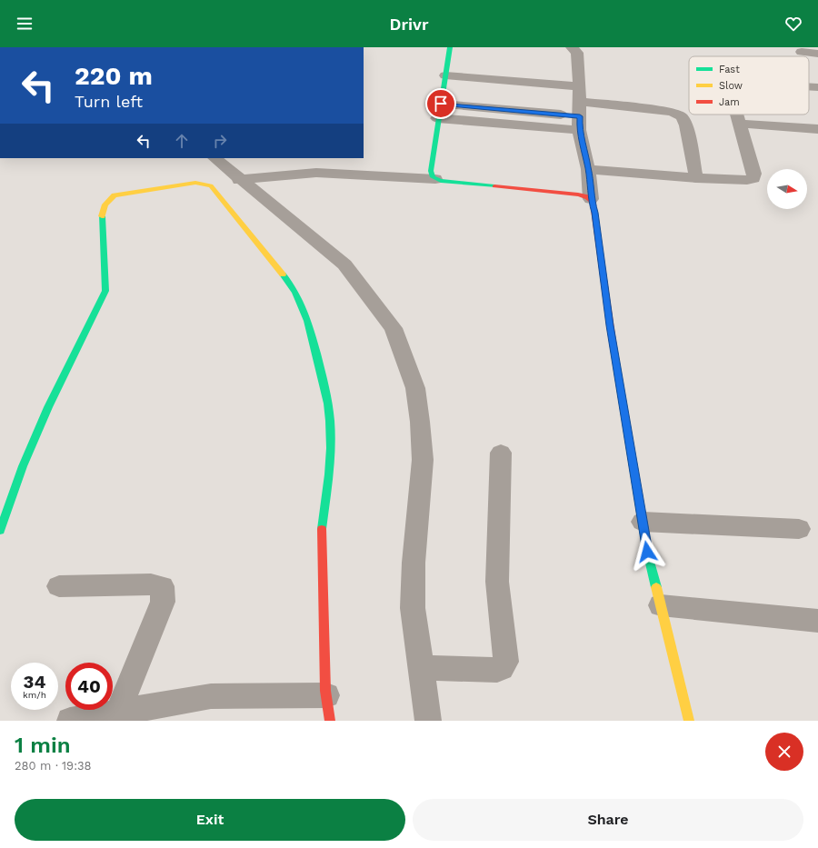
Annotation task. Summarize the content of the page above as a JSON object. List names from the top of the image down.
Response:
{
  "legend": ["Fast", "Slow", "Jam"],
  "north": "right",
  "page": {
    "header": "Drivr",
    "turn": ["220 m", "Turn left"],
    "speed": "34 km/h",
    "limit": "40",
    "heading": ["1 min", "280 m · 19:38"],
    "buttons": ["Exit", "Share"]
  }
}
